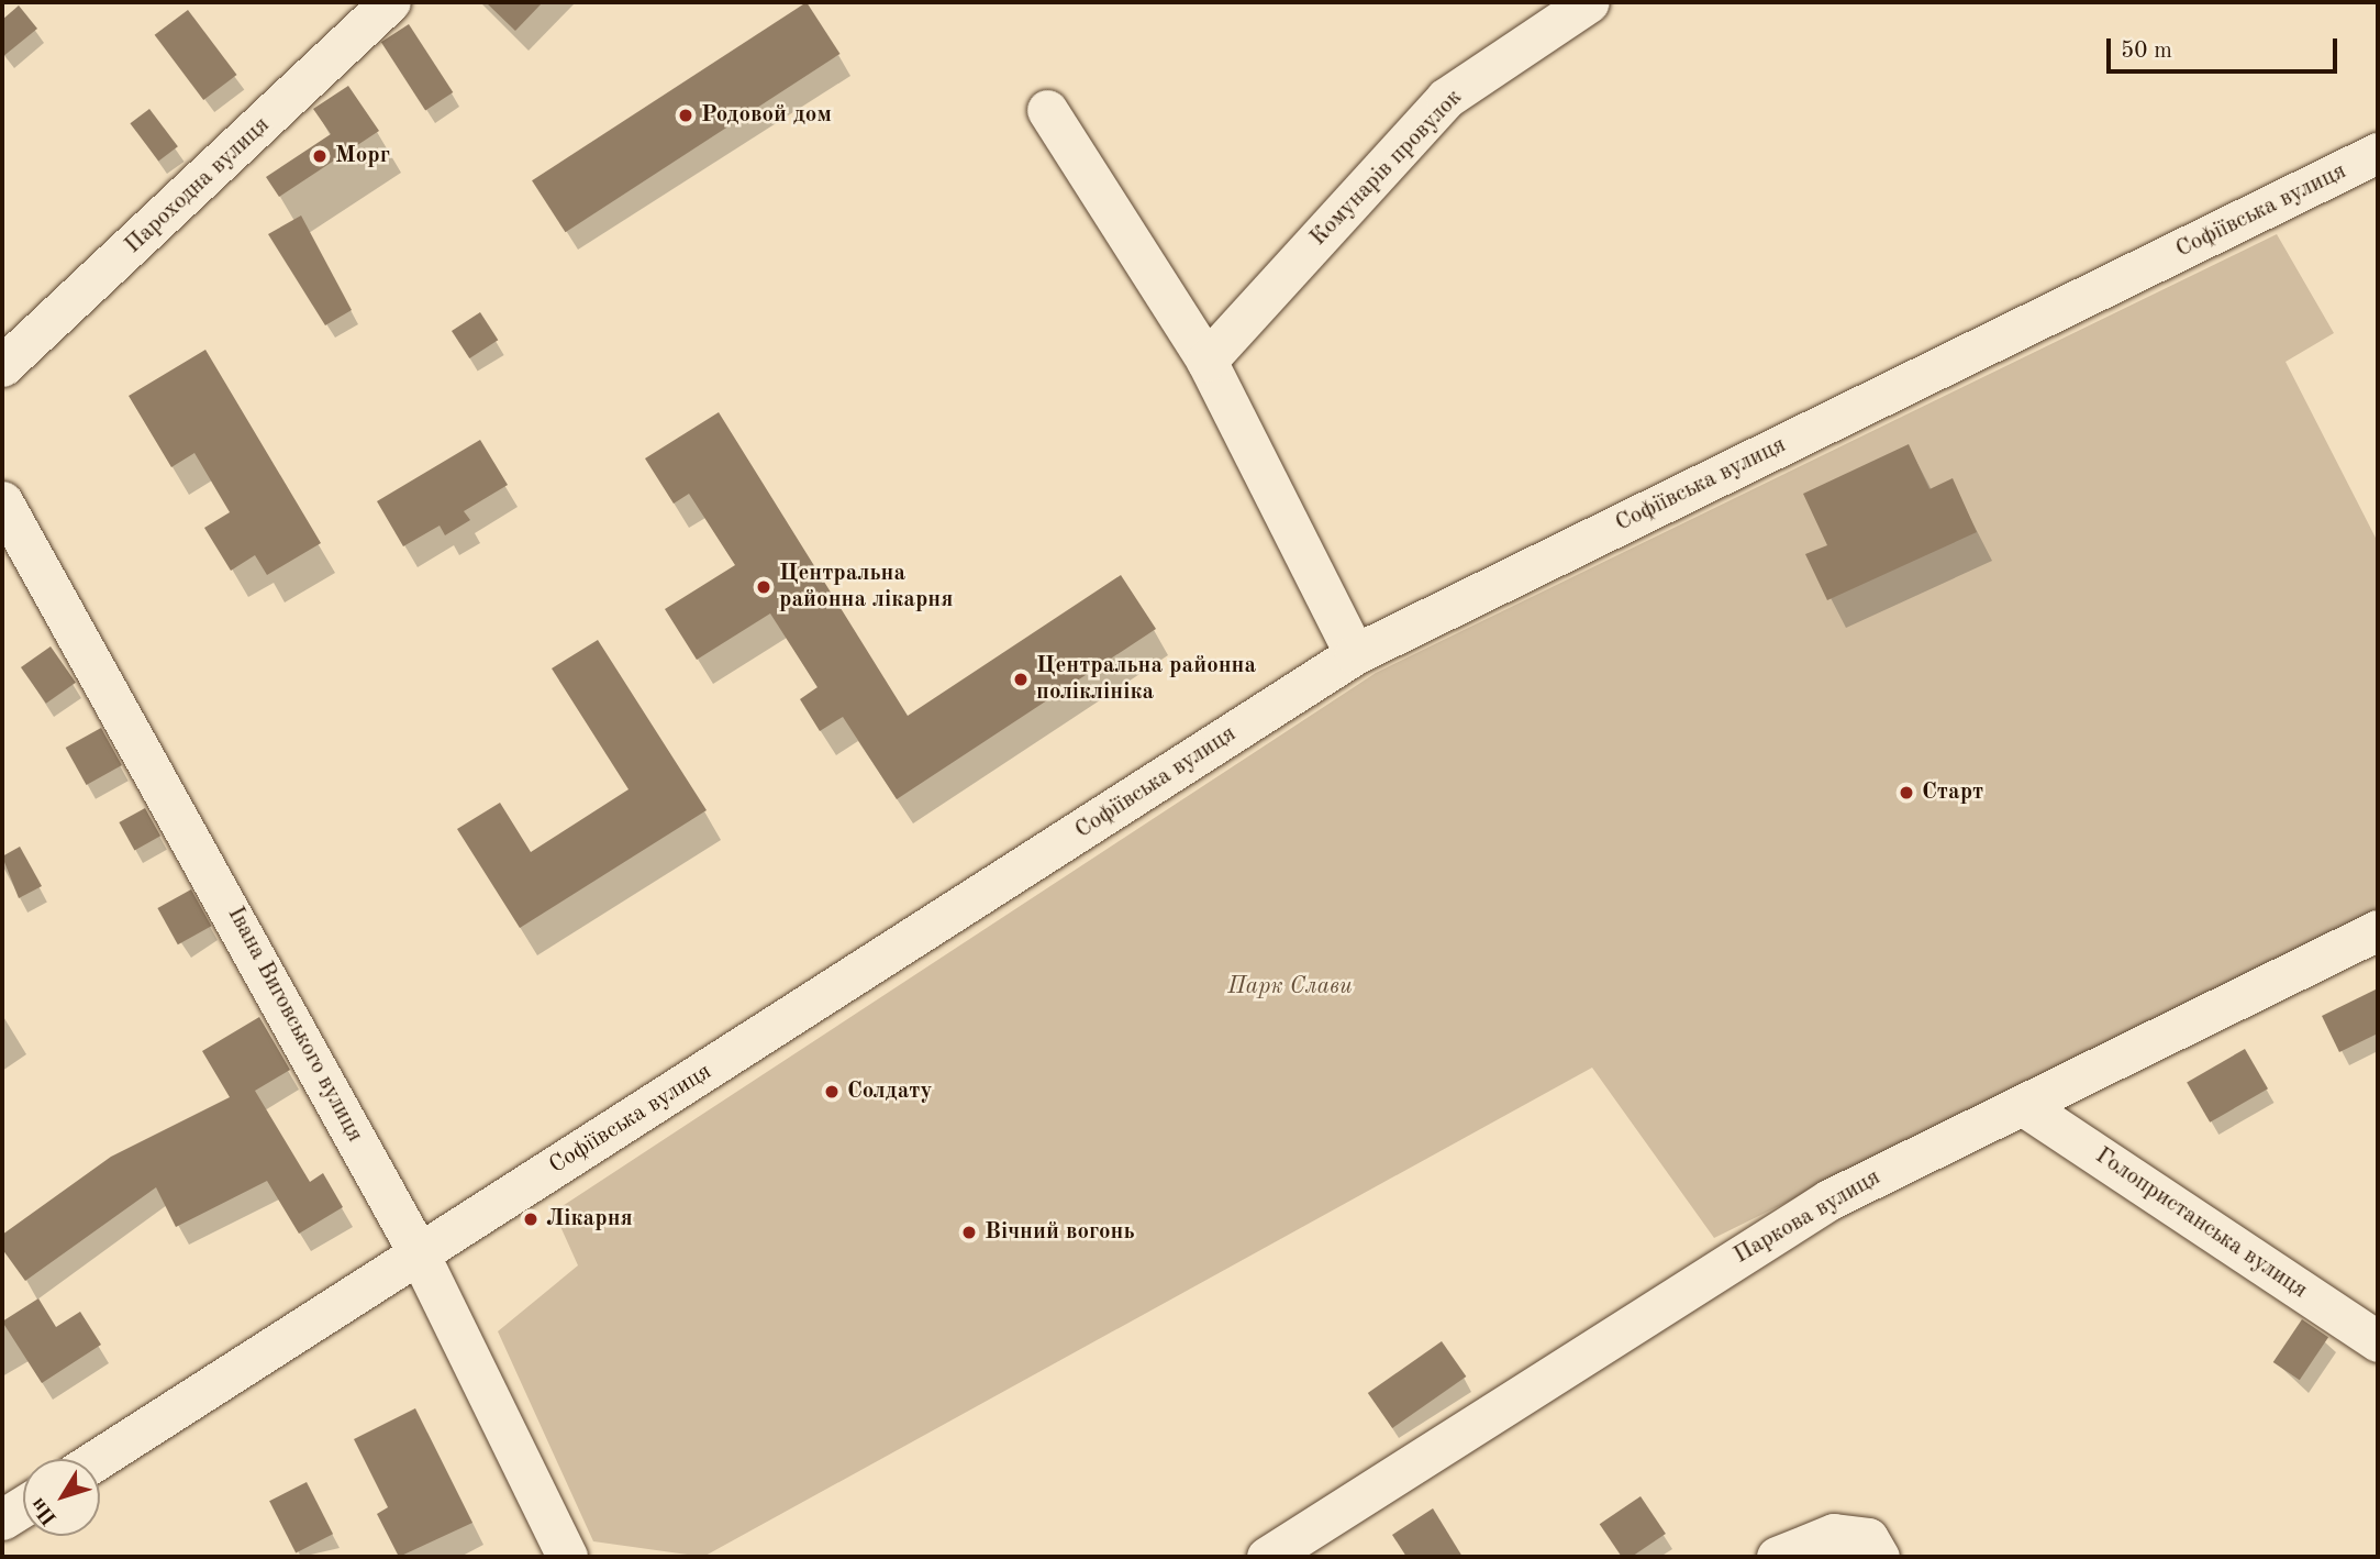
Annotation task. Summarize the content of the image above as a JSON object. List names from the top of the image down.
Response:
{
  "streets": {
    "street": [
      "Комунарів провулок",
      "Пароходна вулиця",
      "Софіївська вулиця",
      "Івана Виговського вулиця",
      "Паркова вулиця",
      "Голопристанська вулиця"
    ]
  },
  "crossings": [
    ["Софіївська вулиця", "Івана Виговського вулиця"],
    ["Паркова вулиця", "Голопристанська вулиця"]
  ],
  "parks": ["Парк Слави"],
  "places": [
    "Родовой дом",
    "Морг",
    "Центральна районна лікарня",
    "Центральна районна поліклініка",
    "Старт",
    "Солдату",
    "Лікарня",
    "Вічний вогонь"
  ],
  "scale_bar": "50 m",
  "north": "bottom left"
}
